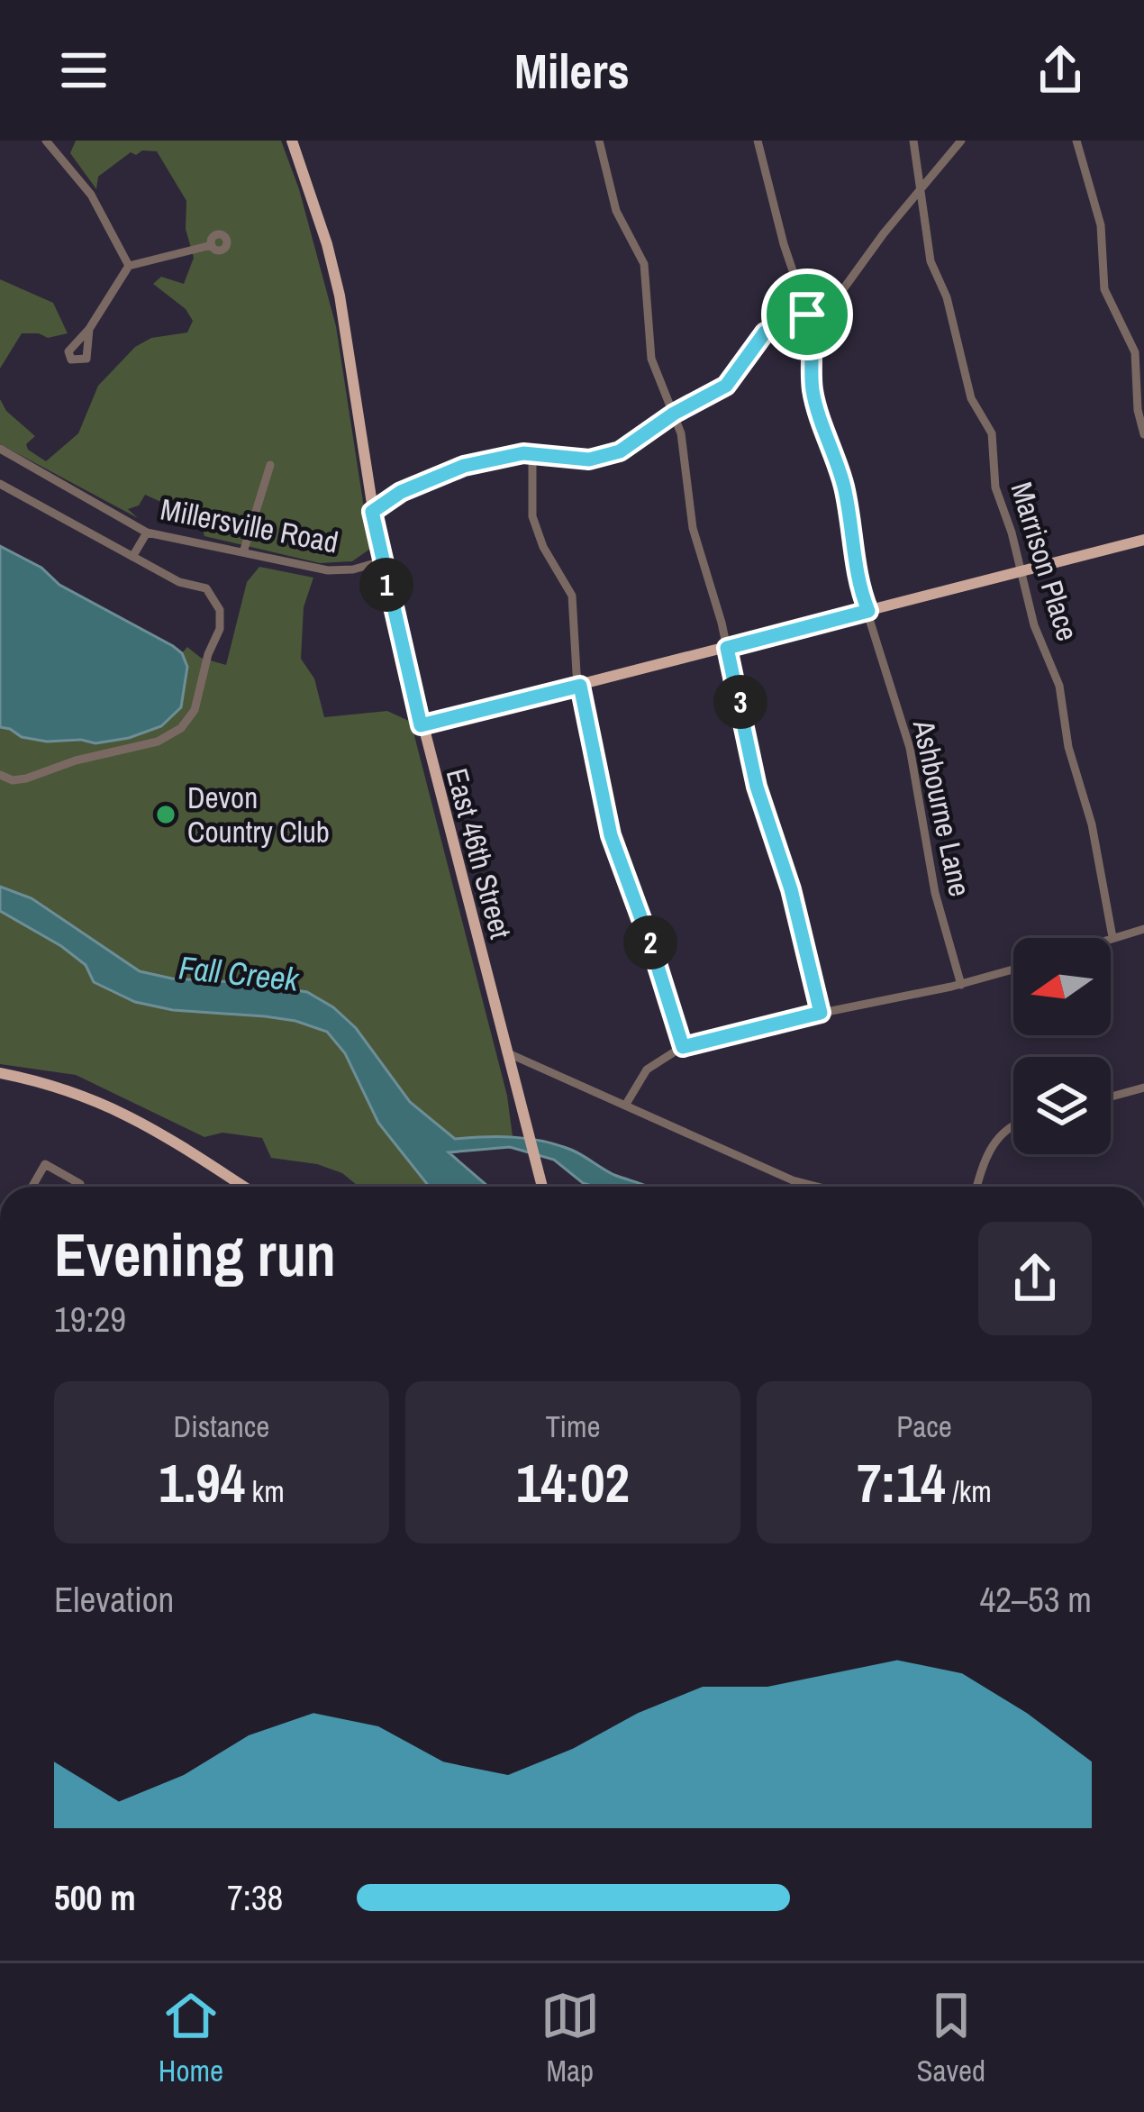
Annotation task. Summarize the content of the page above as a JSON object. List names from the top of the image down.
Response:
{
  "streets": {
    "main road": ["East 46th Street"],
    "street": ["Millersville Road", "Marrison Place", "Ashbourne Lane"]
  },
  "crossings": [
    ["Millersville Road", "East 46th Street"]
  ],
  "water": ["Fall Creek"],
  "places": ["Devon Country Club"],
  "north": "left",
  "page": {
    "header": "Milers",
    "pins": ["1", "3", "2"],
    "heading": ["Evening run", "19:29"],
    "stats": [
      ["Distance", "1.94 km"],
      ["Time", "14:02"],
      ["Pace", "7:14 /km"]
    ],
    "chart": ["Elevation", "42–53 m"],
    "list": [
      {
        "name": "500 m",
        "note": "7:38"
      }
    ],
    "tabs": ["Home", "Map", "Saved"]
  }
}
